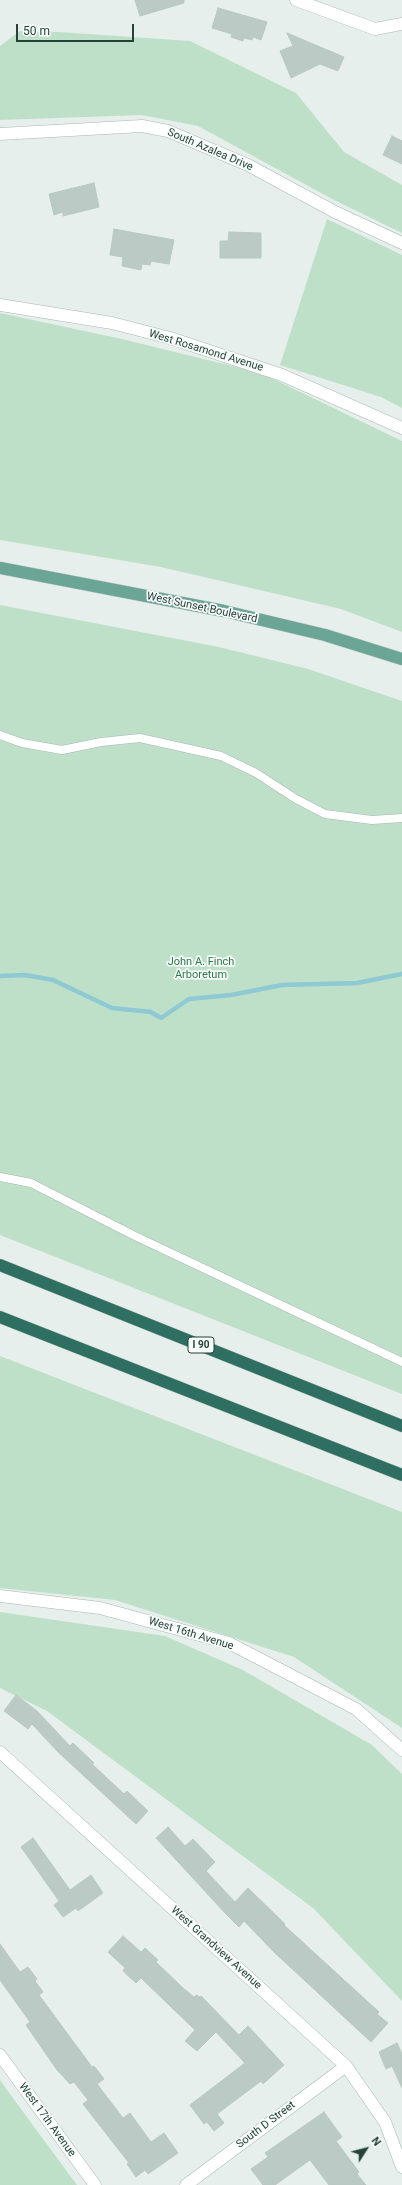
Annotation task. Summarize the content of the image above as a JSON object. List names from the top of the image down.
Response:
{
  "streets": {
    "highway": ["I 90"],
    "main road": ["West Sunset Boulevard"],
    "street": [
      "South Azalea Drive",
      "West Rosamond Avenue",
      "West 16th Avenue",
      "West Grandview Avenue",
      "West 17th Avenue",
      "South D Street"
    ]
  },
  "crossings": [
    ["West Grandview Avenue", "South D Street"]
  ],
  "parks": ["John A. Finch Arboretum"],
  "scale_bar": "50 m",
  "north": "top right"
}
